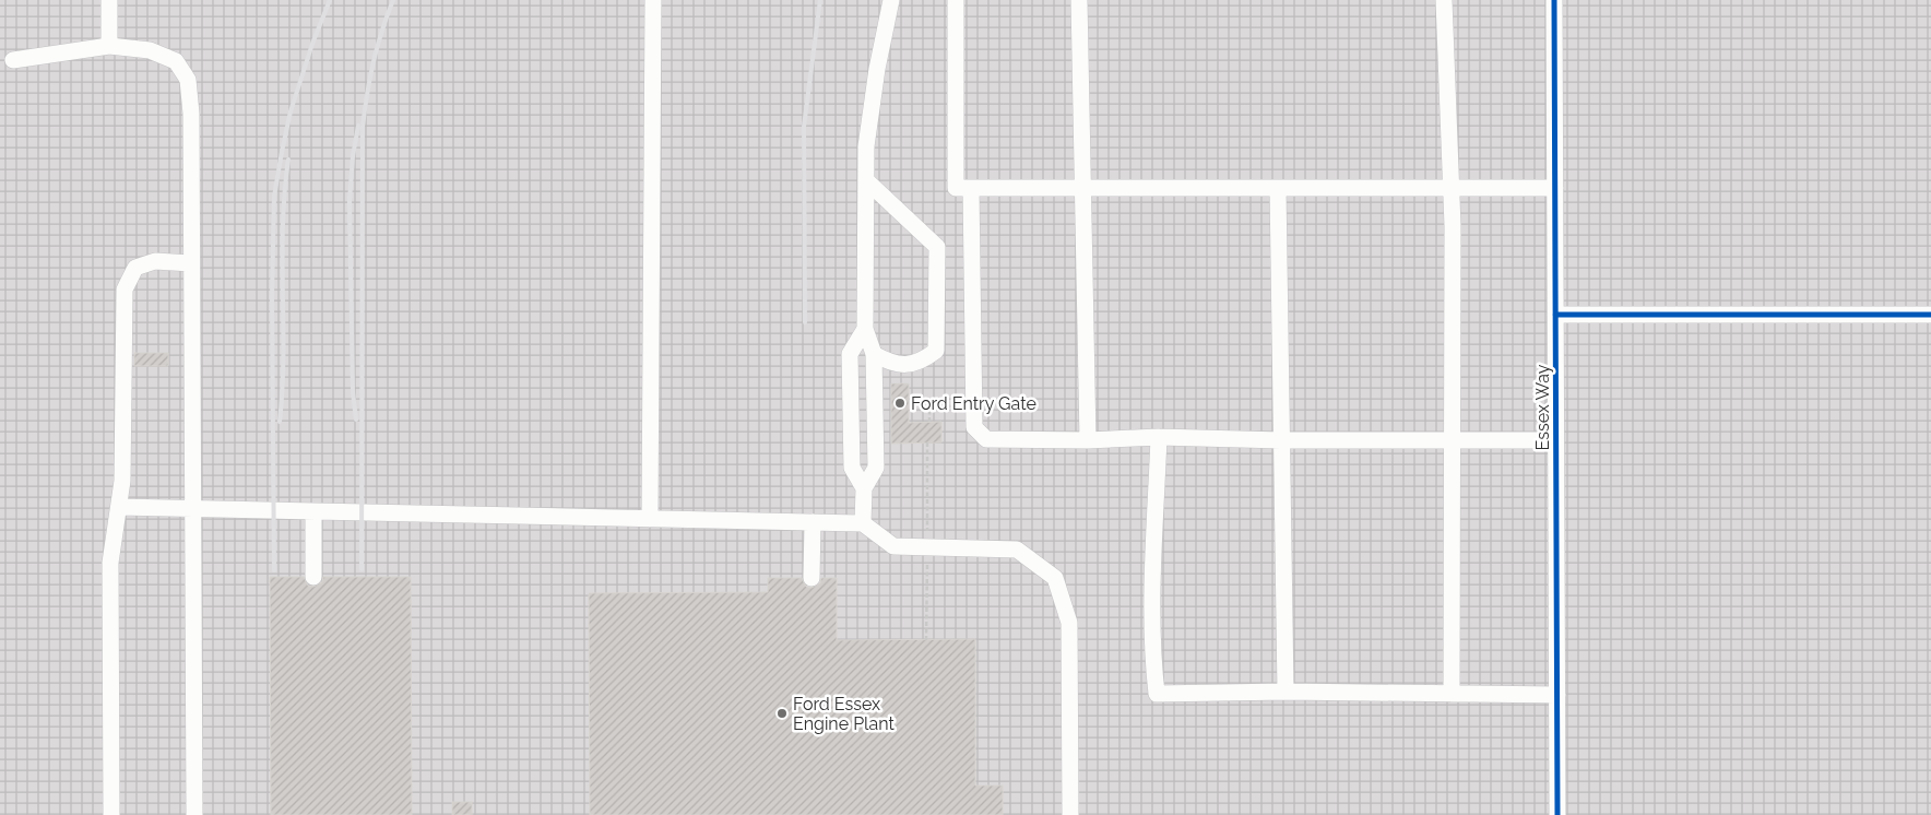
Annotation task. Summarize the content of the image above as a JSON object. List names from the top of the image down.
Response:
{
  "streets": {
    "street": ["Essex Way"]
  },
  "places": ["Ford Entry Gate", "Ford Essex Engine Plant"]
}
